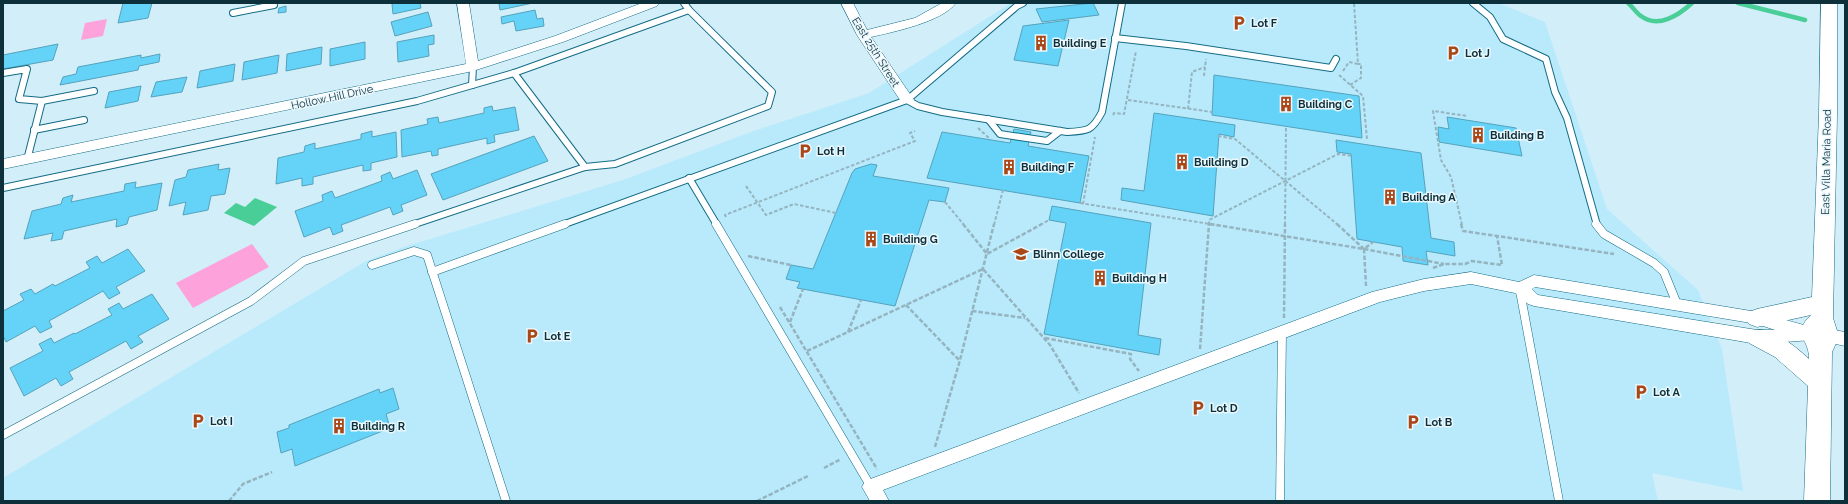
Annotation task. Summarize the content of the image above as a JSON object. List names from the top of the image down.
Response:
{
  "streets": {
    "main road": ["East Villa Maria Road"],
    "street": ["East 25th Street", "Hollow Hill Drive"]
  },
  "places": {
    "parking": [
      "Lot F",
      "Lot J",
      "Lot H",
      "Lot E",
      "Lot A",
      "Lot D",
      "Lot I",
      "Lot B"
    ],
    "building": [
      "Building E",
      "Building C",
      "Building B",
      "Building D",
      "Building F",
      "Building A",
      "Building G",
      "Building H",
      "Building R"
    ],
    "school or university": ["Blinn College"]
  }
}
